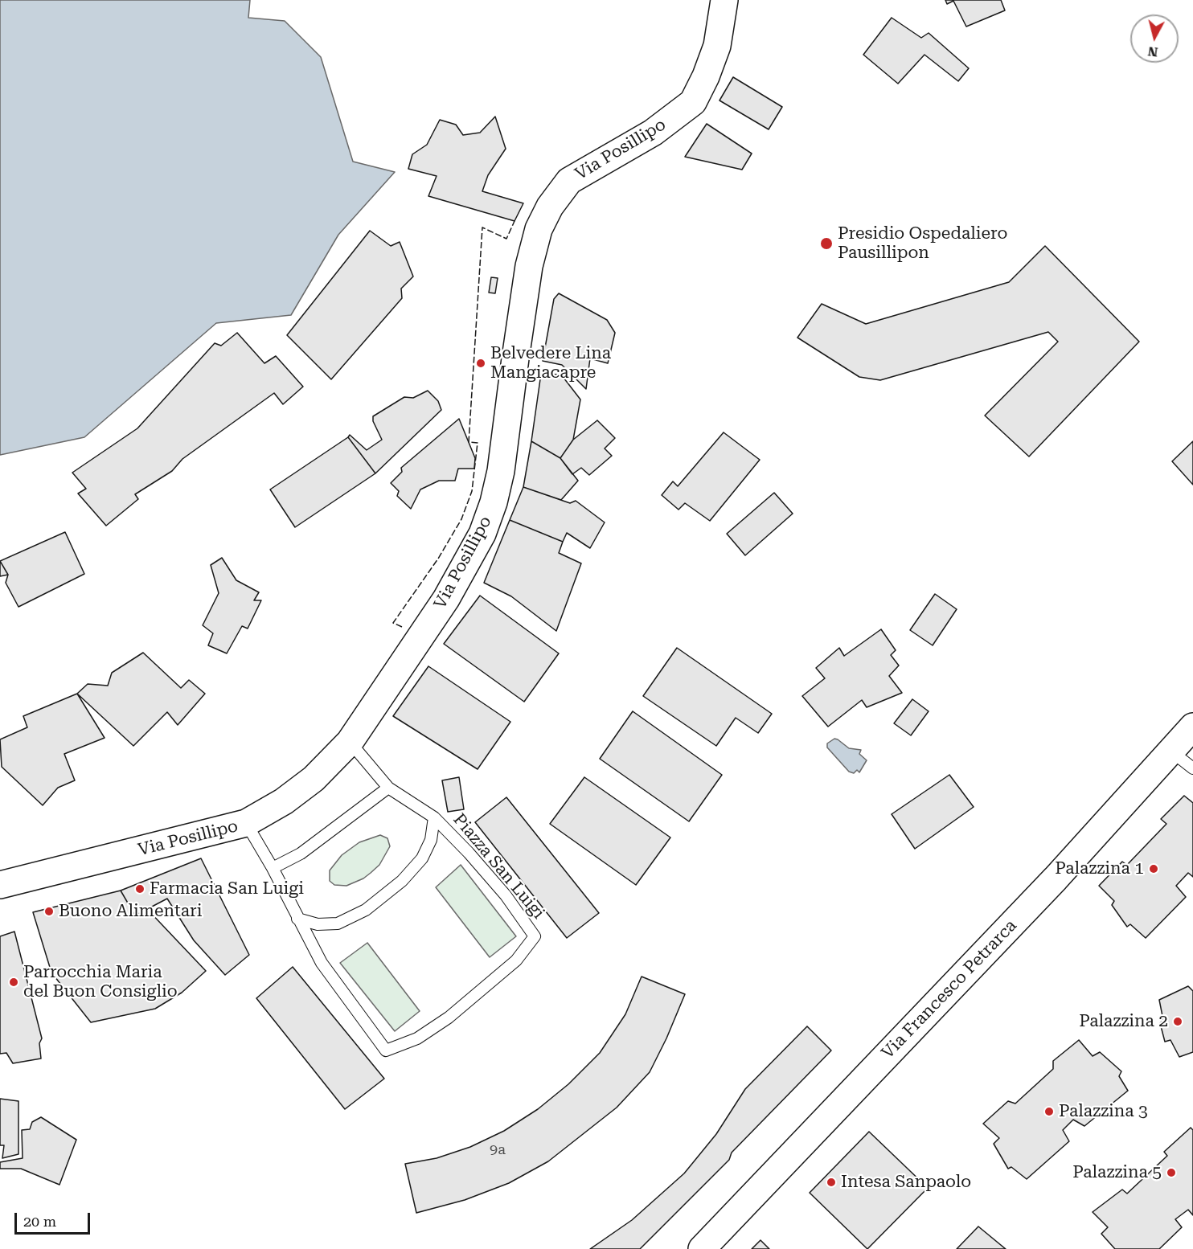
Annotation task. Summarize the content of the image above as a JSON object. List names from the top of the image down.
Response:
{
  "streets": {
    "street": ["Via Posillipo", "Via Francesco Petrarca"],
    "lane": ["Piazza San Luigi"]
  },
  "crossings": [
    ["Via Posillipo", "Piazza San Luigi"]
  ],
  "places": [
    "Presidio Ospedaliero Pausillipon",
    "Belvedere Lina Mangiacapre",
    "Palazzina 1",
    "Farmacia San Luigi",
    "Buono Alimentari",
    "Parrocchia Maria del Buon Consiglio",
    "Palazzina 2",
    "Palazzina 3",
    "Palazzina 5",
    "Intesa Sanpaolo"
  ],
  "house_numbers": ["9a"],
  "scale_bar": "20 m",
  "north": "bottom"
}
